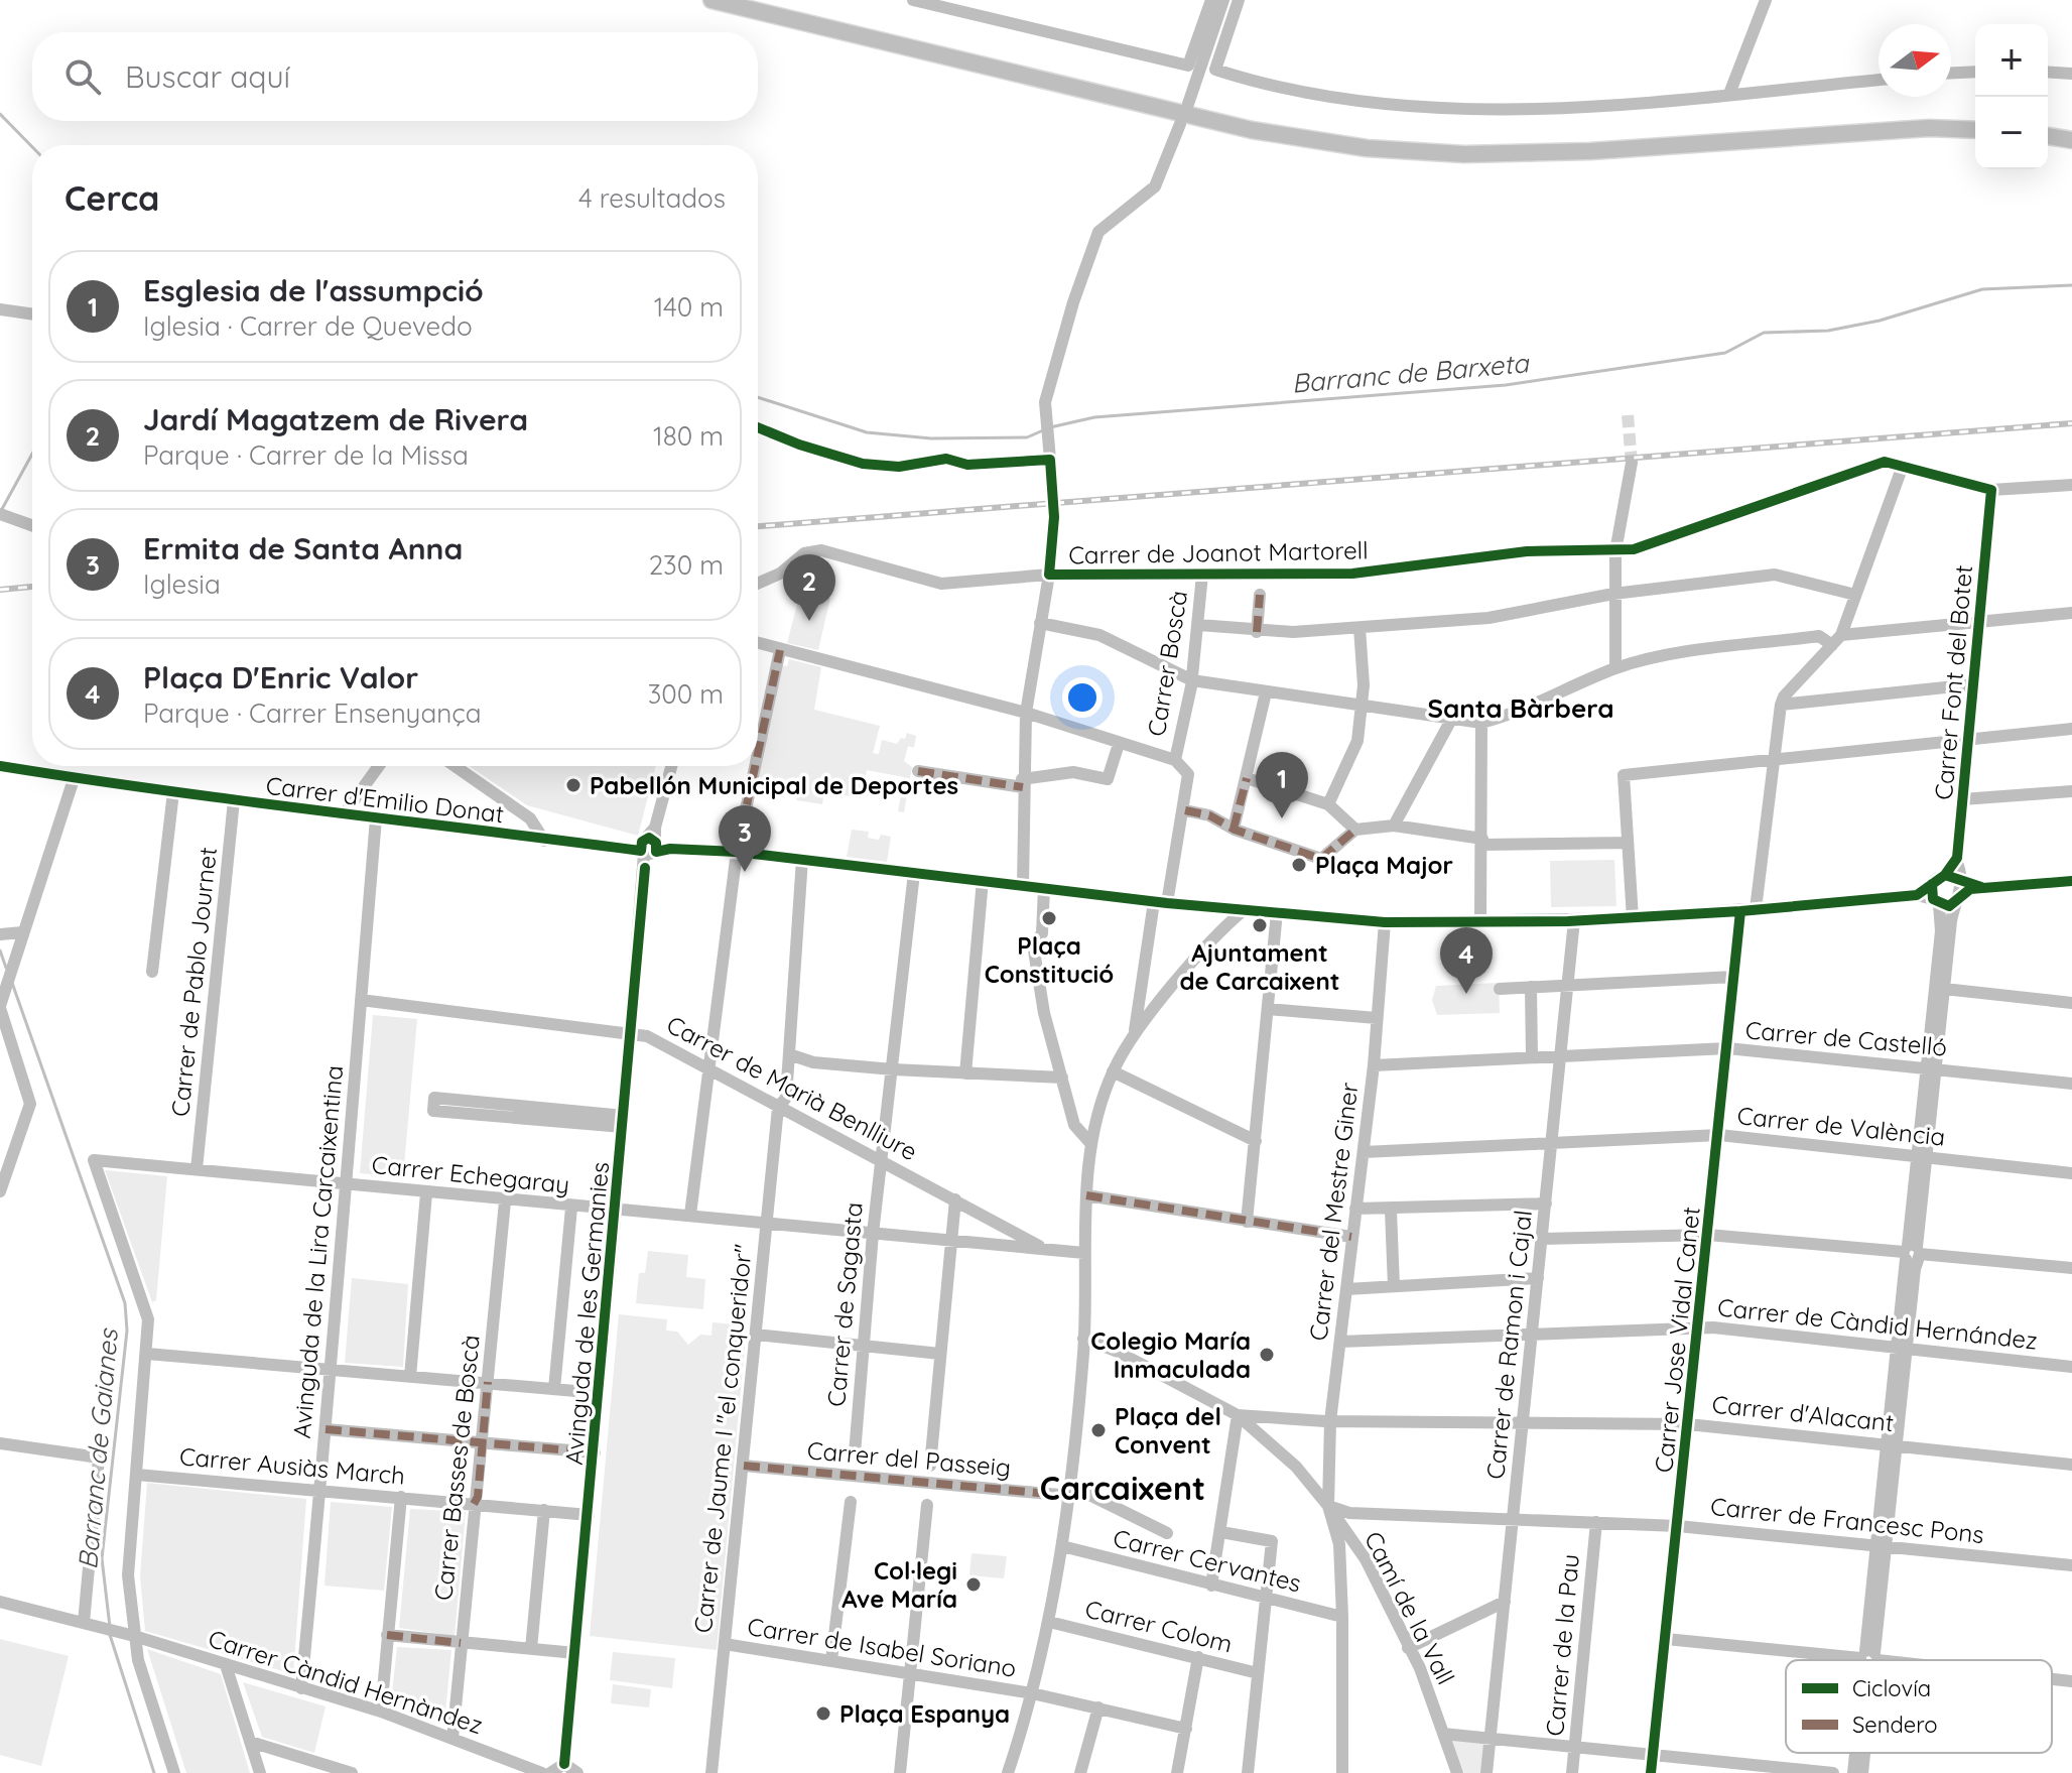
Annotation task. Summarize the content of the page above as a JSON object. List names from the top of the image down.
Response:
{
  "streets": {
    "street": [
      "Carrer de Joanot Martorell",
      "Carrer Boscà",
      "Carrer Font del Botet",
      "Carrer d'Emilio Donat",
      "Carrer de Pablo Journet",
      "Carrer de Castelló",
      "Carrer de Marià Benlliure",
      "Carrer de València",
      "Carrer Echegaray",
      "Carrer del Mestre Giner",
      "Avinguda de la Lira Carcaixentina",
      "Carrer de Sagasta",
      "Avinguda de les Germanies",
      "Carrer de Càndid Hernández",
      "Carrer Jose Vidal Canet",
      "Carrer de Ramon i Cajal",
      "Carrer d'Alacant",
      "Carrer de Jaume I \"el conqueridor\"",
      "Carrer del Passeig",
      "Carrer Ausiàs March",
      "Carrer Basses de Boscà",
      "Carrer de Francesc Pons",
      "Carrer Cervantes",
      "Camí de la Vall",
      "Carrer Colom",
      "Carrer de la Pau",
      "Carrer de Isabel Soriano",
      "Carrer Càndid Hernàndez"
    ]
  },
  "crossings": [
    ["Carrer de Joanot Martorell", "Carrer Boscà"],
    ["Carrer de Joanot Martorell", "Carrer Font del Botet"],
    ["Carrer d'Emilio Donat", "Carrer de Pablo Journet"],
    ["Carrer d'Emilio Donat", "Avinguda de la Lira Carcaixentina"],
    ["Carrer d'Emilio Donat", "Avinguda de les Germanies"],
    ["Carrer de Pablo Journet", "Carrer Echegaray"],
    ["Carrer de Castelló", "Carrer del Mestre Giner"],
    ["Carrer de Castelló", "Carrer Jose Vidal Canet"],
    ["Carrer de Castelló", "Carrer de Ramon i Cajal"],
    ["Carrer de Marià Benlliure", "Carrer Echegaray"],
    ["Carrer de Marià Benlliure", "Avinguda de la Lira Carcaixentina"],
    ["Carrer de Marià Benlliure", "Carrer de Sagasta"],
    ["Carrer de Marià Benlliure", "Avinguda de les Germanies"],
    ["Carrer de Marià Benlliure", "Carrer de Jaume I \"el conqueridor\""],
    ["Carrer de València", "Carrer del Mestre Giner"],
    ["Carrer de València", "Carrer Jose Vidal Canet"],
    ["Carrer de València", "Carrer de Ramon i Cajal"],
    ["Carrer Echegaray", "Avinguda de la Lira Carcaixentina"],
    ["Carrer Echegaray", "Carrer de Sagasta"],
    ["Carrer Echegaray", "Avinguda de les Germanies"],
    ["Carrer Echegaray", "Carrer de Jaume I \"el conqueridor\""],
    ["Carrer Echegaray", "Carrer Basses de Boscà"],
    ["Carrer del Mestre Giner", "Carrer de Càndid Hernández"],
    ["Carrer del Mestre Giner", "Carrer d'Alacant"],
    ["Carrer del Mestre Giner", "Carrer de Francesc Pons"],
    ["Carrer del Mestre Giner", "Camí de la Vall"],
    ["Avinguda de la Lira Carcaixentina", "Carrer Ausiàs March"],
    ["Avinguda de la Lira Carcaixentina", "Carrer Càndid Hernàndez"],
    ["Avinguda de les Germanies", "Carrer Ausiàs March"],
    ["Carrer de Càndid Hernández", "Carrer Jose Vidal Canet"],
    ["Carrer de Càndid Hernández", "Carrer de Ramon i Cajal"],
    ["Carrer Jose Vidal Canet", "Carrer d'Alacant"],
    ["Carrer Jose Vidal Canet", "Carrer de Francesc Pons"],
    ["Carrer de Ramon i Cajal", "Carrer d'Alacant"],
    ["Carrer de Ramon i Cajal", "Carrer de Francesc Pons"],
    ["Carrer d'Alacant", "Camí de la Vall"],
    ["Carrer de Jaume I \"el conqueridor\"", "Carrer del Passeig"],
    ["Carrer de Jaume I \"el conqueridor\"", "Carrer de Isabel Soriano"],
    ["Carrer Ausiàs March", "Carrer Basses de Boscà"],
    ["Carrer Basses de Boscà", "Carrer Càndid Hernàndez"],
    ["Carrer de Francesc Pons", "Camí de la Vall"],
    ["Carrer de Francesc Pons", "Carrer de la Pau"]
  ],
  "districts": ["Santa Bàrbera", "Carcaixent"],
  "water": ["Barranc de Barxeta", "Barranc de Gaianes"],
  "places": [
    "Pabellón Municipal de Deportes",
    "Plaça Major",
    "Plaça Constitució",
    "Ajuntament de Carcaixent",
    "Colegio María Inmaculada",
    "Plaça del Convent",
    "Col·legi Ave María",
    "Plaça Espanya"
  ],
  "legend": ["Ciclovía", "Sendero"],
  "north": "right",
  "page": {
    "map_buttons": ["+", "−"],
    "search": "Buscar aquí",
    "heading": ["Cerca", "4 resultados"],
    "list": [
      {
        "mark": "1",
        "name": "Esglesia de l'assumpció",
        "note": "Iglesia · Carrer de Quevedo",
        "value": "140 m"
      },
      {
        "mark": "2",
        "name": "Jardí Magatzem de Rivera",
        "note": "Parque · Carrer de la Missa",
        "value": "180 m"
      },
      {
        "mark": "3",
        "name": "Ermita de Santa Anna",
        "note": "Iglesia",
        "value": "230 m"
      },
      {
        "mark": "4",
        "name": "Plaça D'Enric Valor",
        "note": "Parque · Carrer Ensenyança",
        "value": "300 m"
      }
    ],
    "pins": [
      "2",
      "1",
      "3",
      "4"
    ]
  }
}
